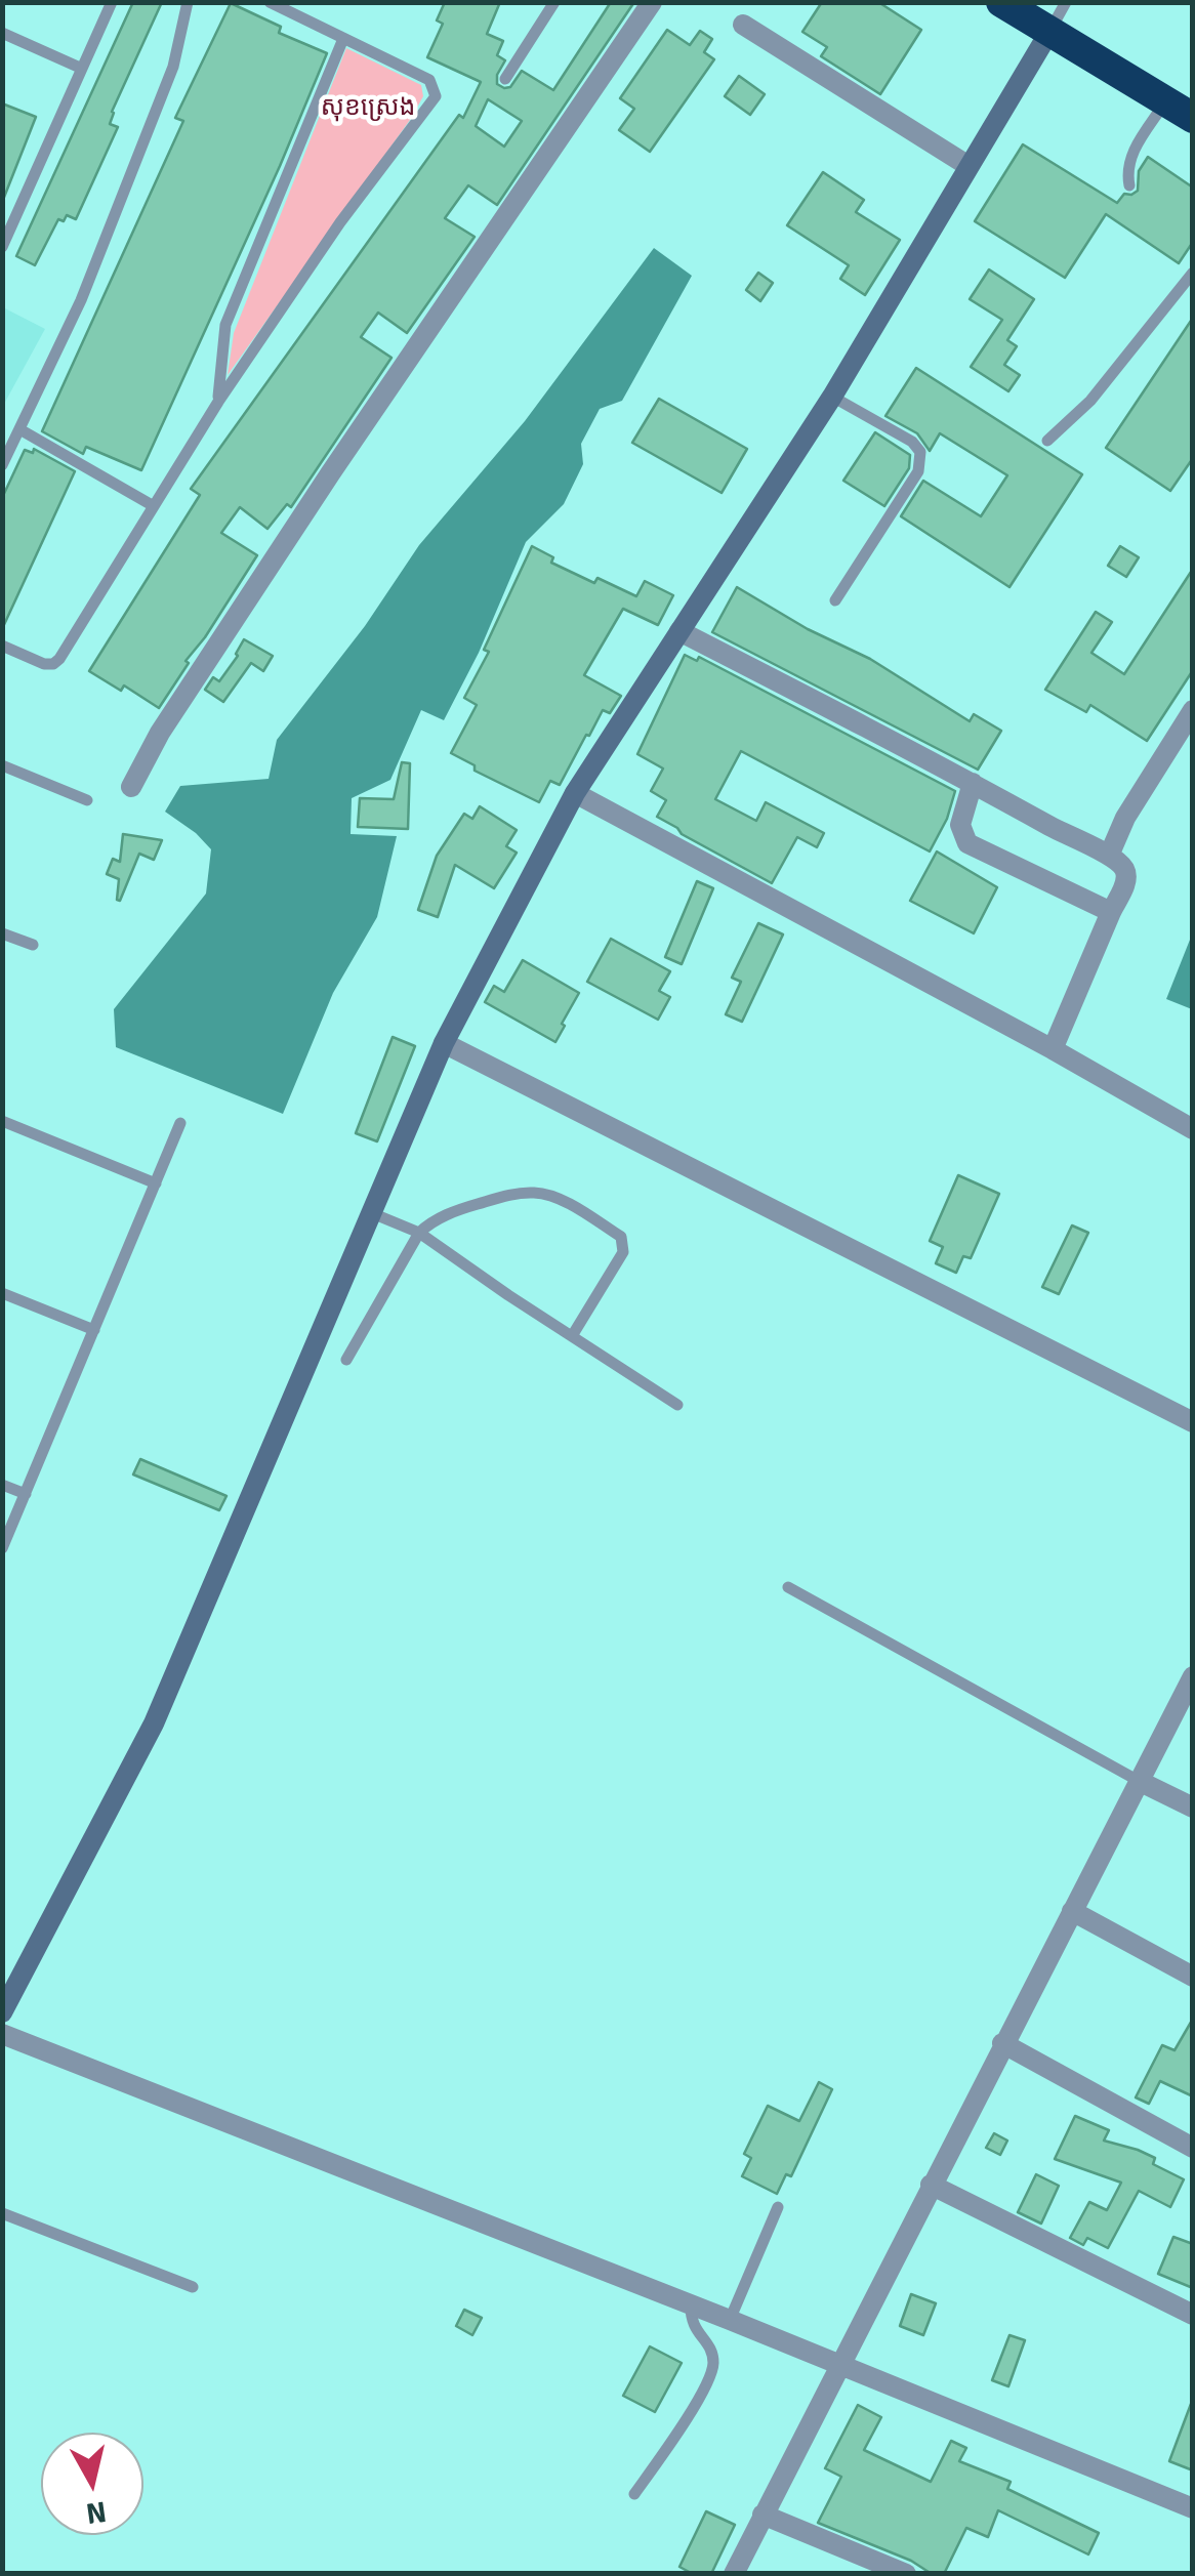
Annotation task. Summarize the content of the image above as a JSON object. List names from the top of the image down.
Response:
{
  "parks": ["សុខស្រេង"],
  "north": "bottom"
}
